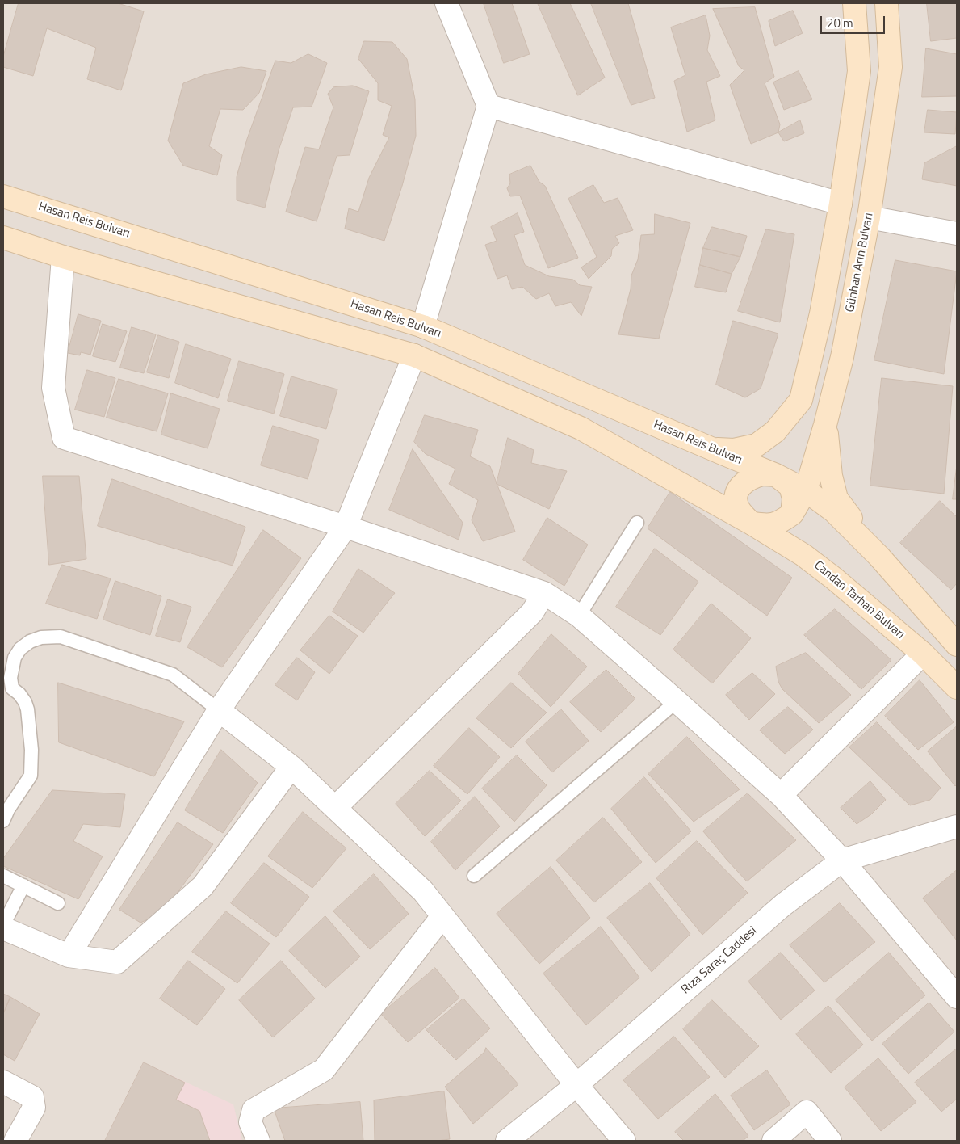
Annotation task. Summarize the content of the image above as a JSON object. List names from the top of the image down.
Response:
{
  "streets": {
    "main road": ["Hasan Reis Bulvarı", "Günhan Arın Bulvarı", "Candan Tarhan Bulvarı"],
    "street": ["Rıza Saraç Caddesi"]
  },
  "crossings": [
    ["Hasan Reis Bulvarı", "Günhan Arın Bulvarı"],
    ["Hasan Reis Bulvarı", "Candan Tarhan Bulvarı"],
    ["Günhan Arın Bulvarı", "Candan Tarhan Bulvarı"]
  ],
  "scale_bar": "20 m"
}
